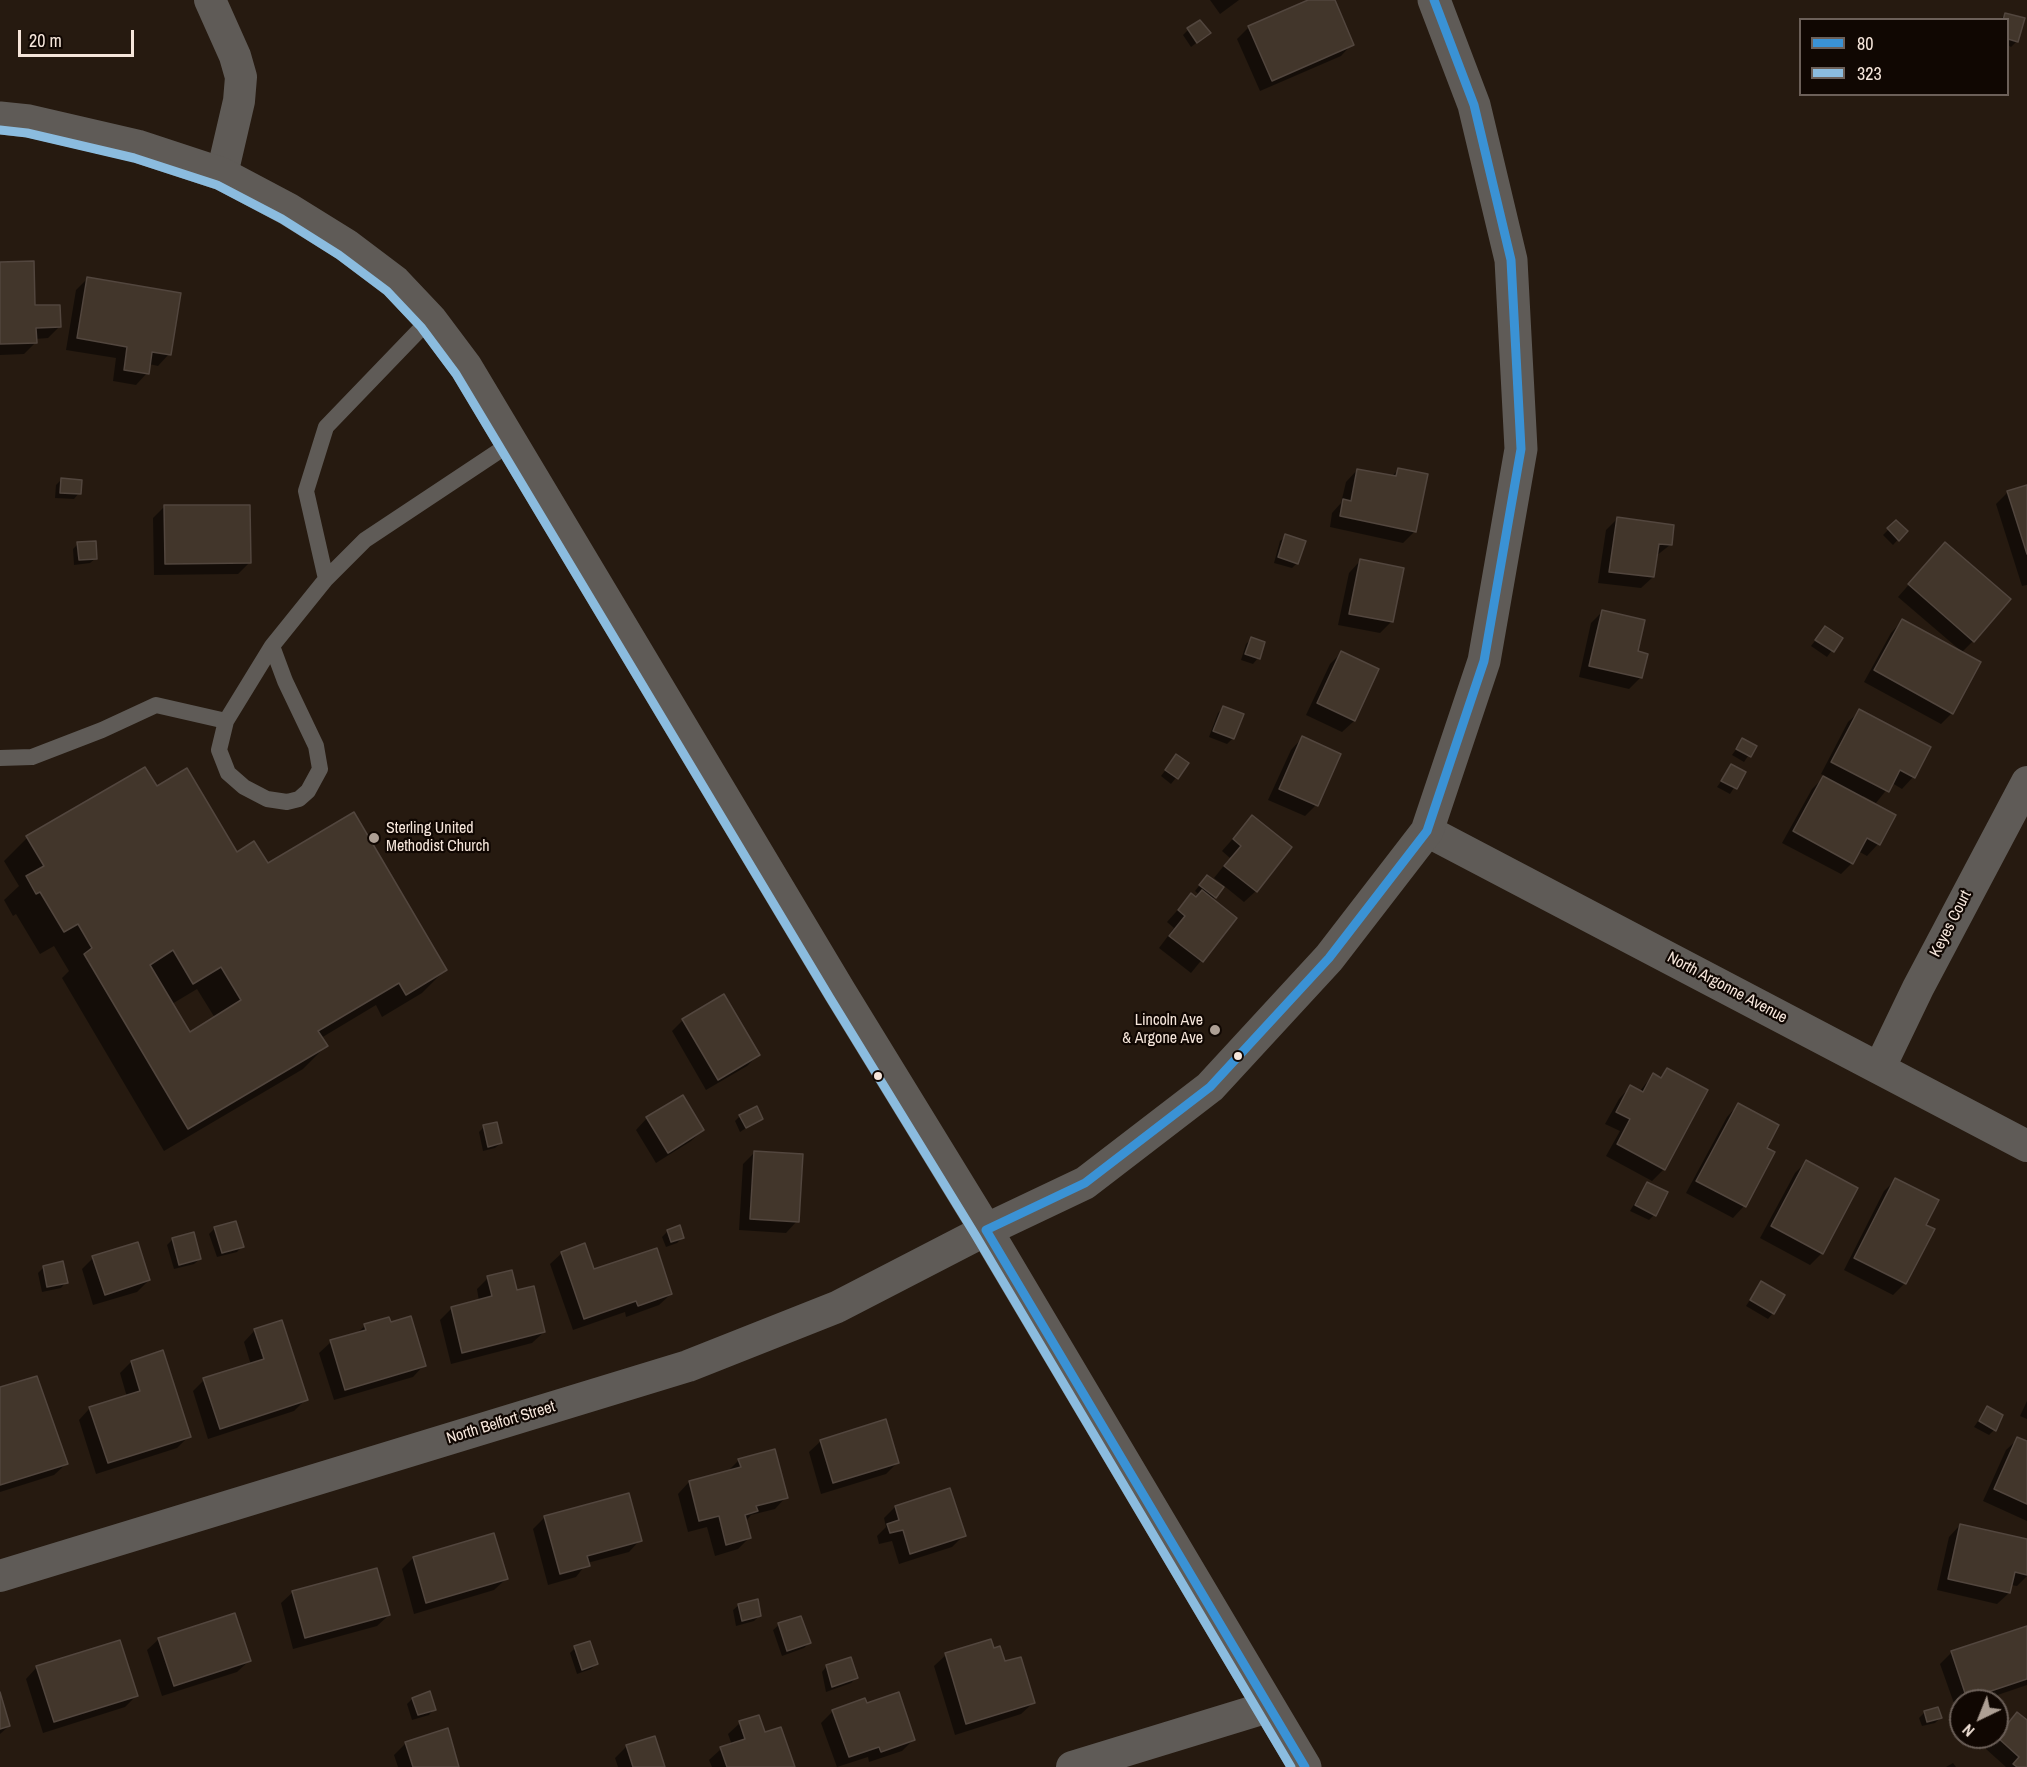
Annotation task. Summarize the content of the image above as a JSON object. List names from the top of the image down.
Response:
{
  "streets": {
    "street": ["Keyes Court", "North Argonne Avenue", "North Belfort Street"]
  },
  "crossings": [
    ["Keyes Court", "North Argonne Avenue"]
  ],
  "places": ["Sterling United Methodist Church", "Lincoln Ave & Argone Ave"],
  "lines": ["transit line 80", "transit line 323"],
  "legend": ["80", "323"],
  "scale_bar": "20 m",
  "north": "bottom left"
}
